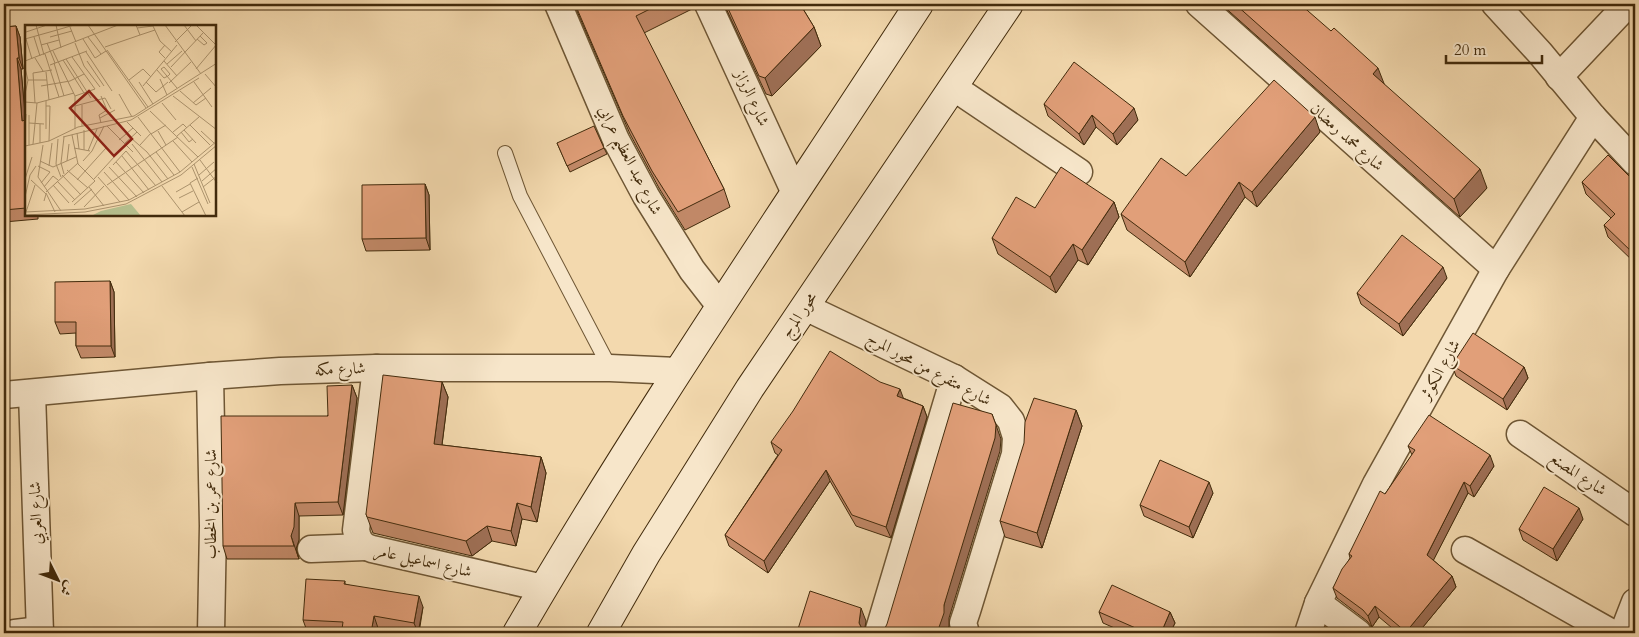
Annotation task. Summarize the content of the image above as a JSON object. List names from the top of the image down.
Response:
{
  "streets": {
    "main road": ["محور المرج"],
    "street": [
      "شارع الرزاز",
      "شارع محمد رمضان",
      "شارع عبد العظيم عرابي",
      "شارع مكه",
      "شارع متفرع من محور المرج",
      "شارع الكوثر",
      "شارع المصنع",
      "شارع عمر بن الخطاب",
      "شارع العربي",
      "شارع اسماعيل عامر"
    ]
  },
  "crossings": [
    ["شارع محمد رمضان", "شارع الكوثر"],
    ["محور المرج", "شارع متفرع من محور المرج"],
    ["شارع مكه", "شارع عمر بن الخطاب"],
    ["شارع مكه", "شارع العربي"],
    ["شارع مكه", "شارع اسماعيل عامر"]
  ],
  "scale_bar": "20 m",
  "north": "bottom right"
}
